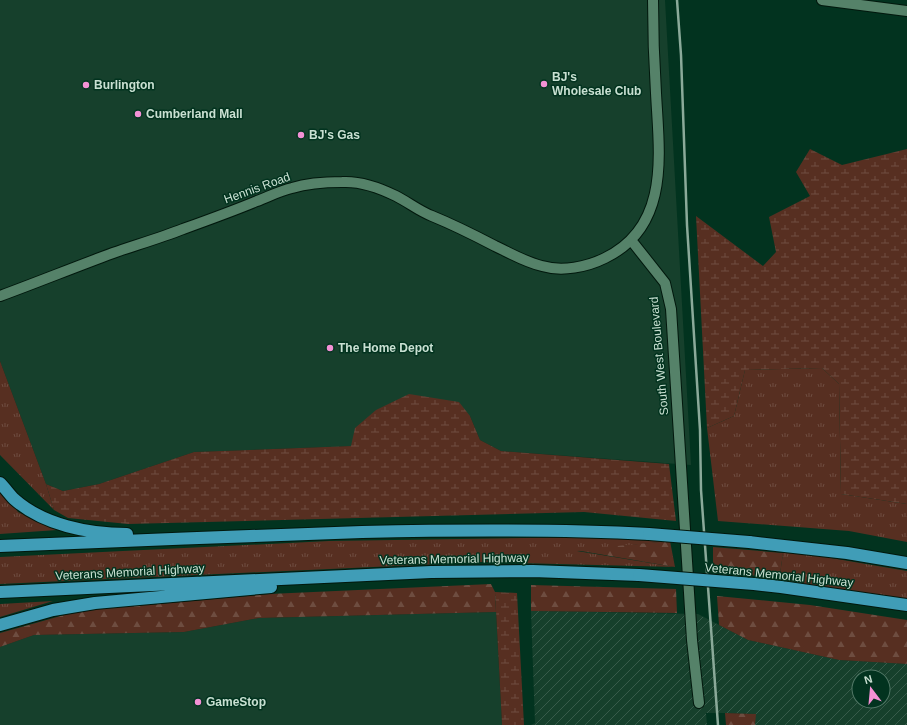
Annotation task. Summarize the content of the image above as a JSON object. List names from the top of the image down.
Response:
{
  "streets": {
    "highway": ["Veterans Memorial Highway"],
    "street": ["Hennis Road", "South West Boulevard"]
  },
  "crossings": [
    ["Hennis Road", "South West Boulevard"]
  ],
  "places": [
    "BJ's Wholesale Club",
    "Burlington",
    "Cumberland Mall",
    "BJ's Gas",
    "The Home Depot",
    "GameStop"
  ],
  "north": "top"
}
